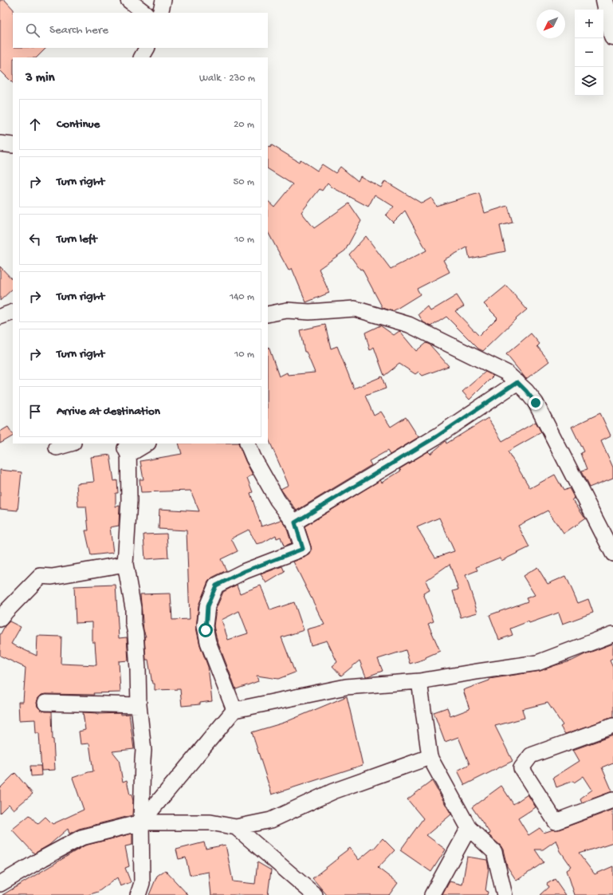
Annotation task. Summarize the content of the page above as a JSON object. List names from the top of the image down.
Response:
{
  "north": "bottom left",
  "page": {
    "map_buttons": ["+", "−"],
    "search": "Search here",
    "heading": ["3 min", "Walk · 230 m"],
    "list": [
      ["Continue", "20 m"],
      ["Turn right", "50 m"],
      ["Turn left", "10 m"],
      ["Turn right", "140 m"],
      ["Turn right", "10 m"],
      "Arrive at destination"
    ]
  }
}
